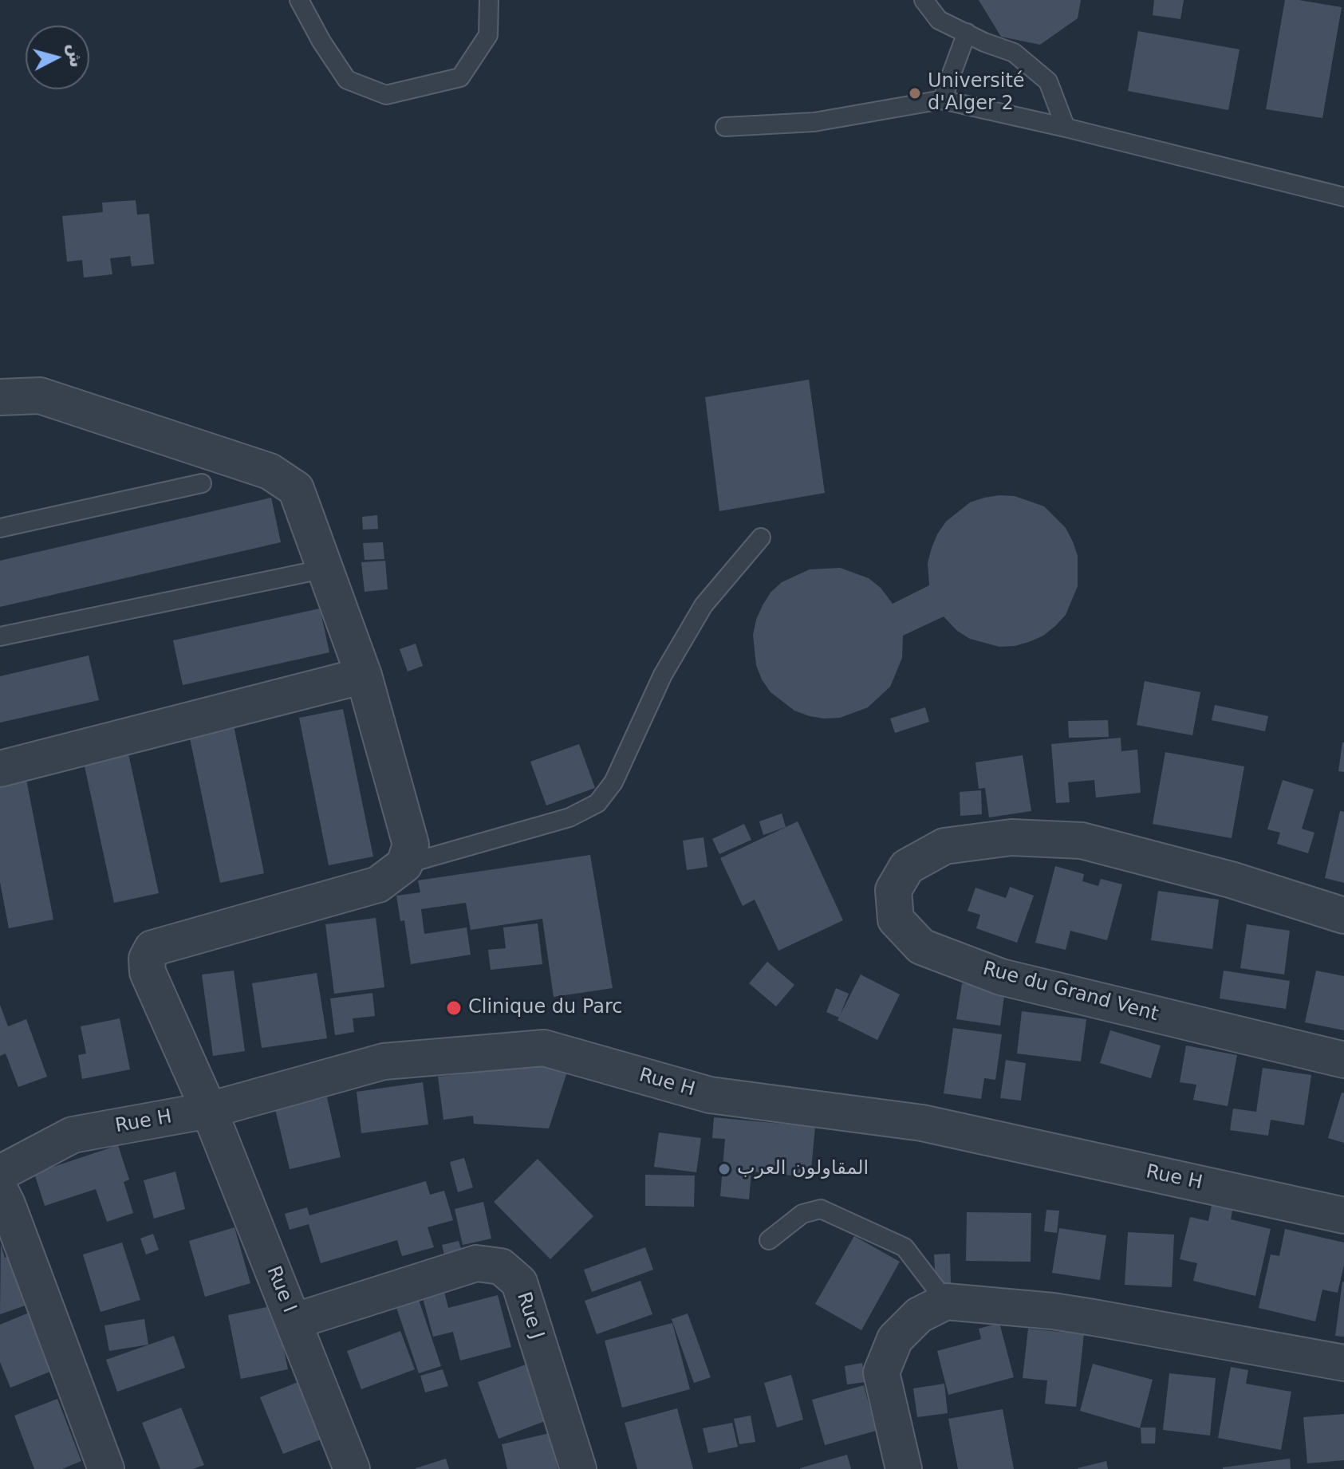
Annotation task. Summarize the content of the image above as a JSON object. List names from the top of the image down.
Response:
{
  "streets": {
    "street": [
      "Rue du Grand Vent",
      "Rue H",
      "Rue I",
      "Rue J"
    ]
  },
  "crossings": [
    ["Rue H", "Rue I"],
    ["Rue I", "Rue J"]
  ],
  "places": ["Université d'Alger 2", "Clinique du Parc", "المقاولون العرب"],
  "north": "right"
}
